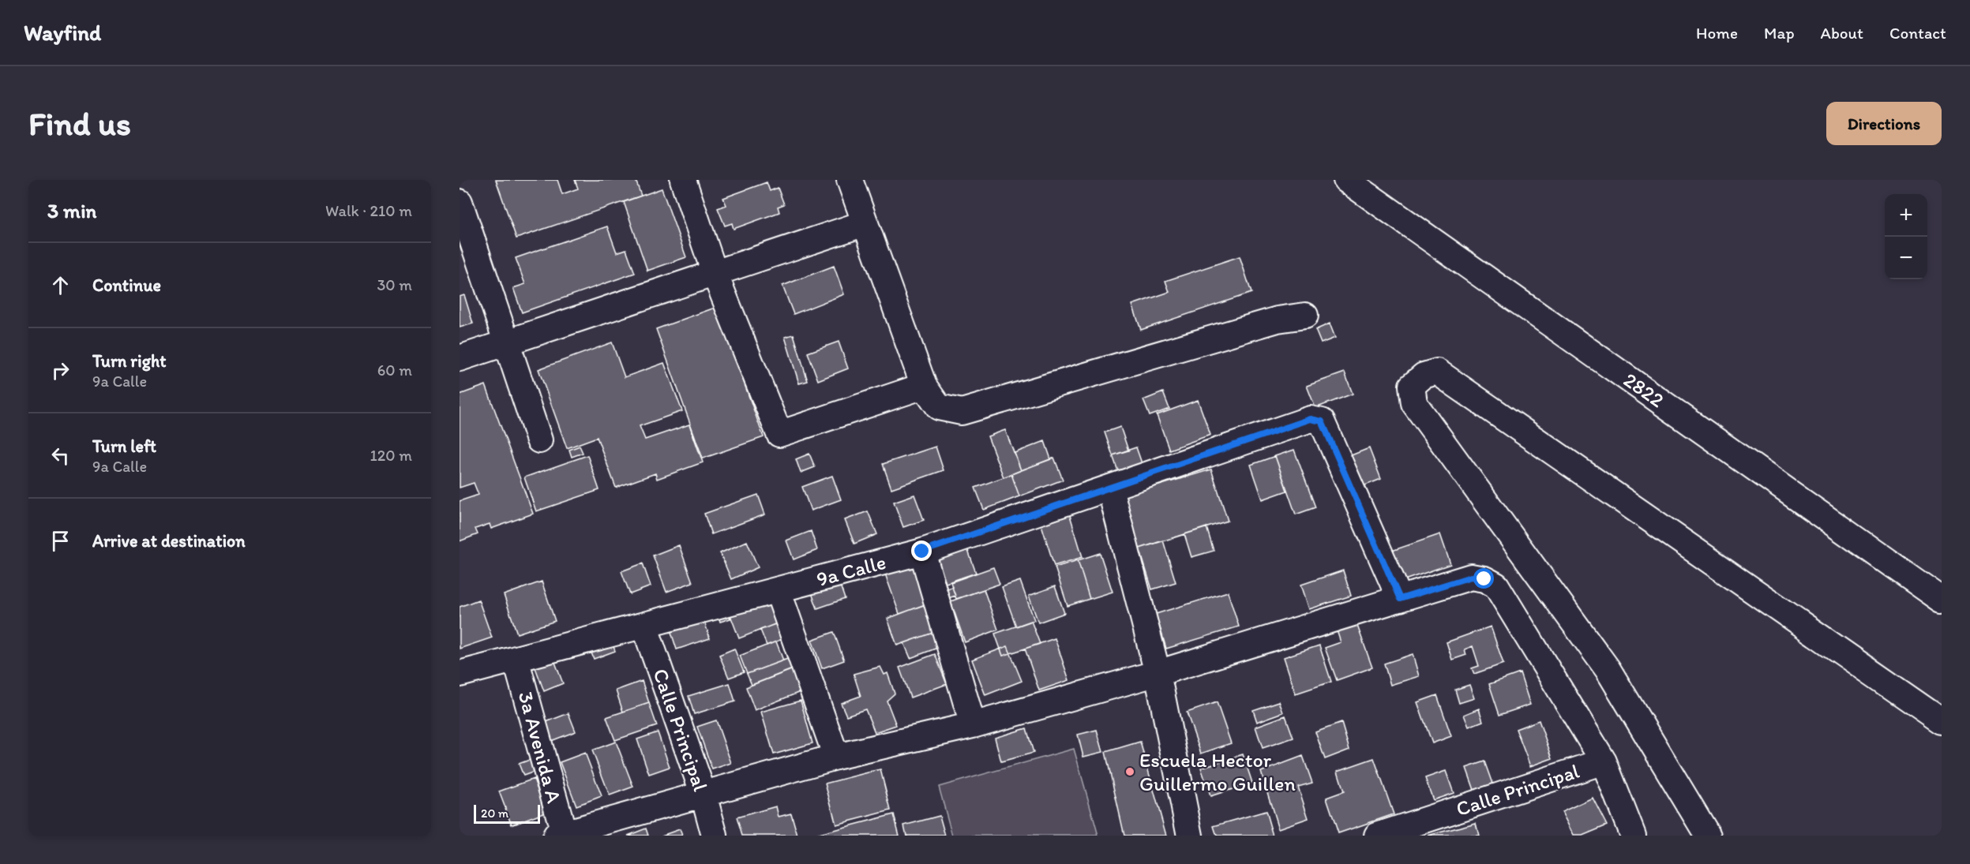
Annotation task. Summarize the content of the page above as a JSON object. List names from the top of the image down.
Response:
{
  "streets": {
    "street": [
      "2822",
      "9a Calle",
      "Calle Principal",
      "3a Avenida A"
    ]
  },
  "crossings": [
    ["9a Calle", "Calle Principal"],
    ["9a Calle", "3a Avenida A"]
  ],
  "places": ["Escuela Hector Guillermo Guillen"],
  "scale_bar": "20 m",
  "page": {
    "header": "Wayfind",
    "nav": [
      "Home",
      "Map",
      "About",
      "Contact"
    ],
    "buttons": "Directions",
    "title": "Find us",
    "heading": ["3 min", "Walk · 210 m"],
    "map_buttons": ["+", "−"],
    "list": [
      ["Continue", "30 m"],
      ["Turn right", "9a Calle", "60 m"],
      ["Turn left", "9a Calle", "120 m"],
      "Arrive at destination"
    ],
    "scale": "20 m"
  }
}
